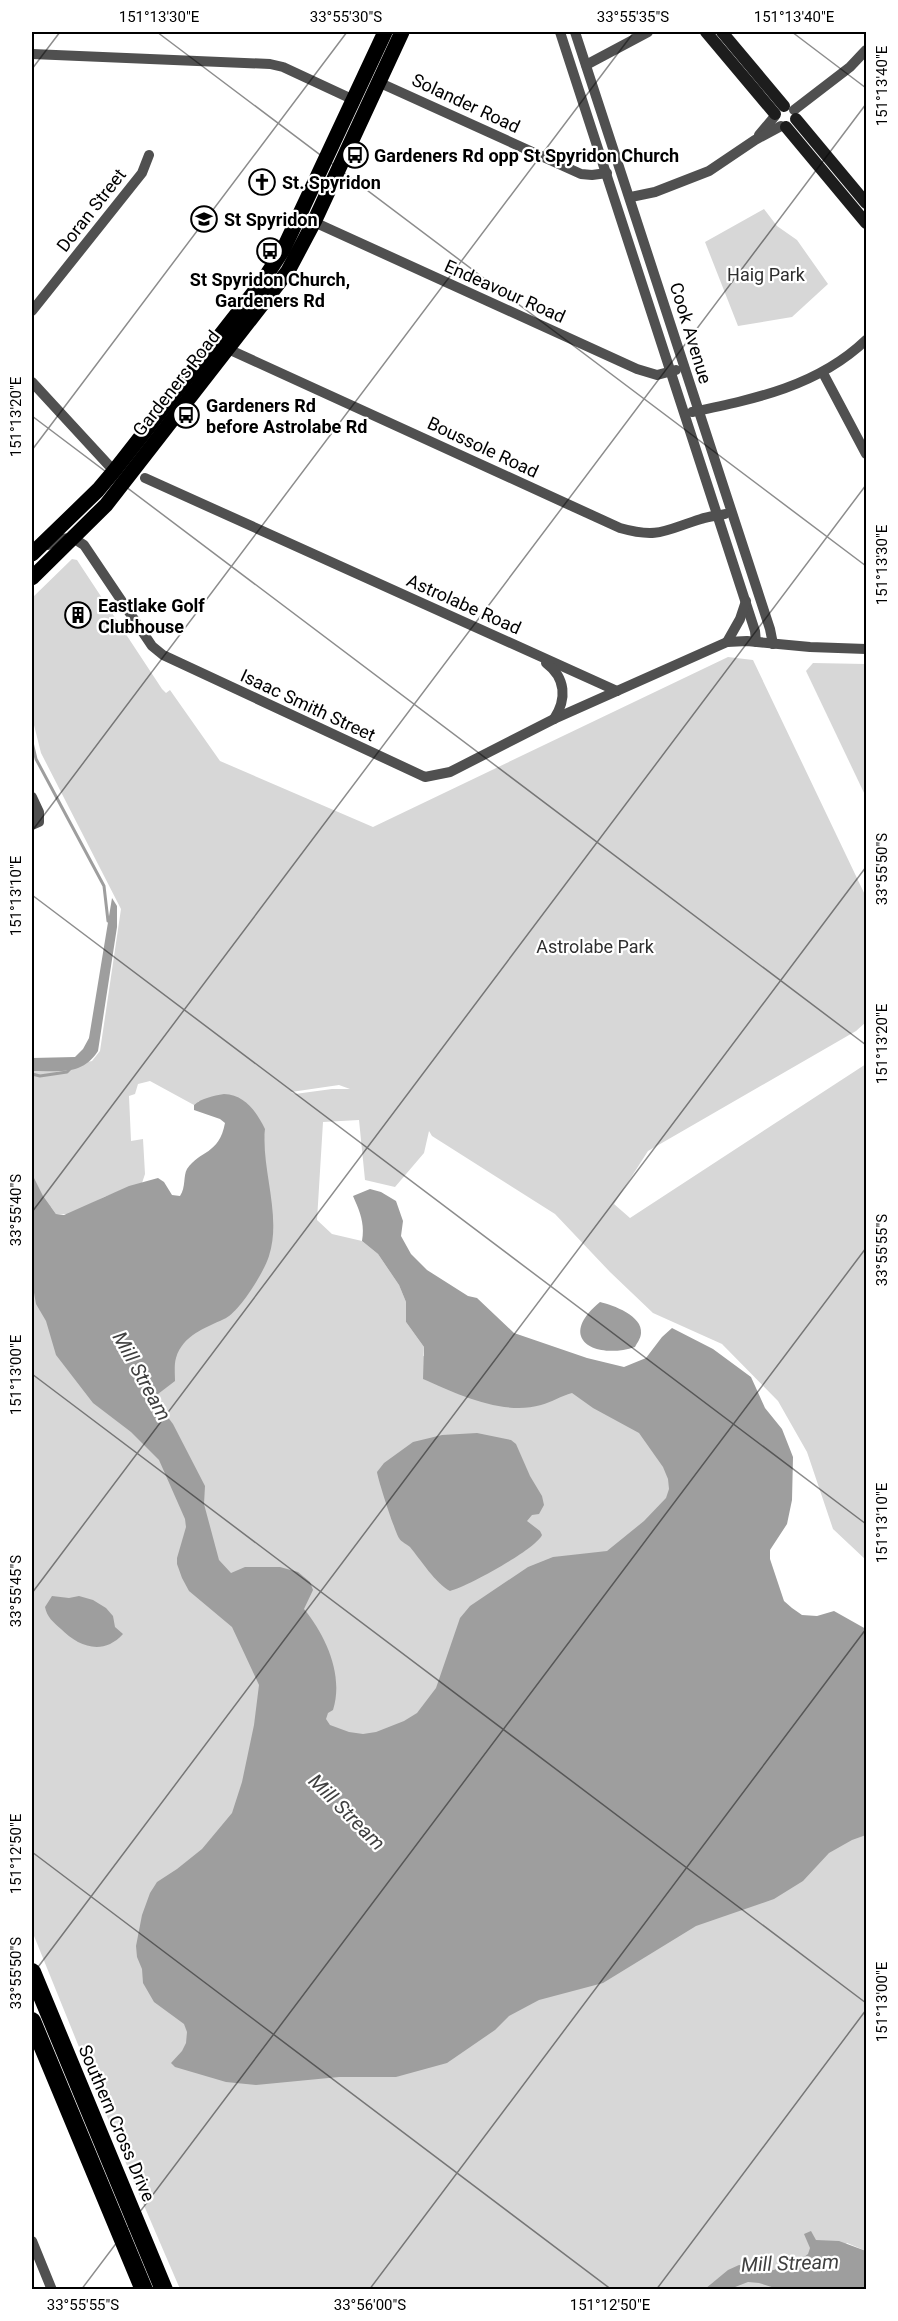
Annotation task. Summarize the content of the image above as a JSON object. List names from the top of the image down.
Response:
{
  "streets": {
    "highway": ["Southern Cross Drive"],
    "main road": ["Gardeners Road"],
    "street": [
      "Solander Road",
      "Doran Street",
      "Endeavour Road",
      "Cook Avenue",
      "Boussole Road",
      "Astrolabe Road",
      "Isaac Smith Street"
    ]
  },
  "crossings": [
    ["Solander Road", "Cook Avenue"],
    ["Solander Road", "Gardeners Road"],
    ["Endeavour Road", "Cook Avenue"],
    ["Endeavour Road", "Gardeners Road"],
    ["Cook Avenue", "Boussole Road"],
    ["Gardeners Road", "Boussole Road"],
    ["Gardeners Road", "Isaac Smith Street"],
    ["Astrolabe Road", "Isaac Smith Street"]
  ],
  "water": ["Mill Stream"],
  "parks": ["Haig Park", "Astrolabe Park"],
  "places": {
    "bus stop": ["Gardeners Rd opp St Spyridon Church", "St Spyridon Church, Gardeners Rd", "Gardeners Rd before Astrolabe Rd"],
    "church": ["St. Spyridon"],
    "school or university": ["St Spyridon"],
    "building": ["Eastlake Golf Clubhouse"]
  },
  "coordinates": [
    "151°13'30\"E",
    "33°55'30\"S",
    "33°55'35\"S",
    "151°13'40\"E",
    "151°13'20\"E",
    "33°55'50\"S",
    "151°13'10\"E",
    "33°55'40\"S",
    "33°55'55\"S",
    "151°13'00\"E",
    "33°55'45\"S",
    "151°12'50\"E",
    "33°56'00\"S"
  ]
}
